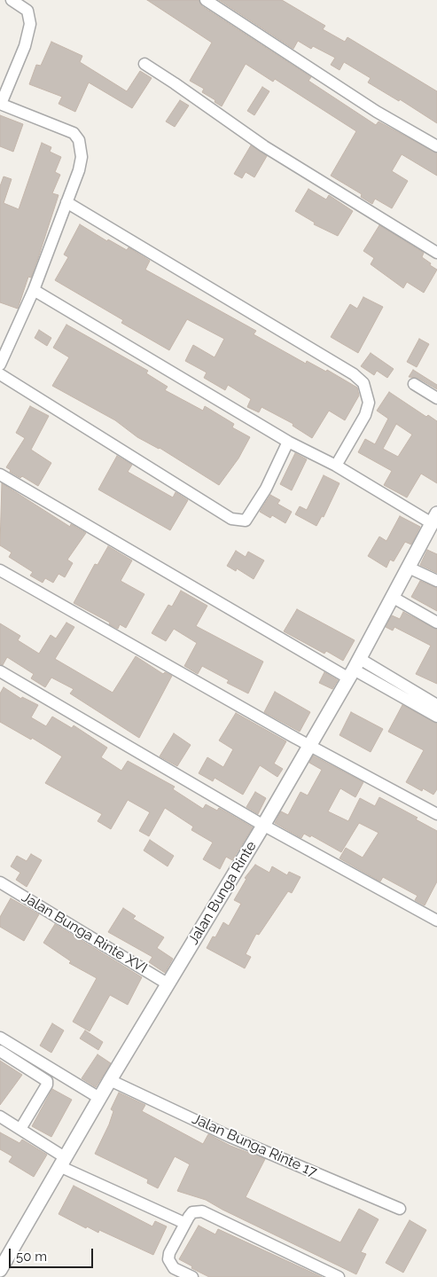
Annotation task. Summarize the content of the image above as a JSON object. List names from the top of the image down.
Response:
{
  "streets": {
    "street": ["Jalan Bunga Rinte", "Jalan Bunga Rinte XVI", "Jalan Bunga Rinte 17"]
  },
  "crossings": [
    ["Jalan Bunga Rinte", "Jalan Bunga Rinte XVI"],
    ["Jalan Bunga Rinte", "Jalan Bunga Rinte 17"]
  ],
  "scale_bar": "50 m"
}
